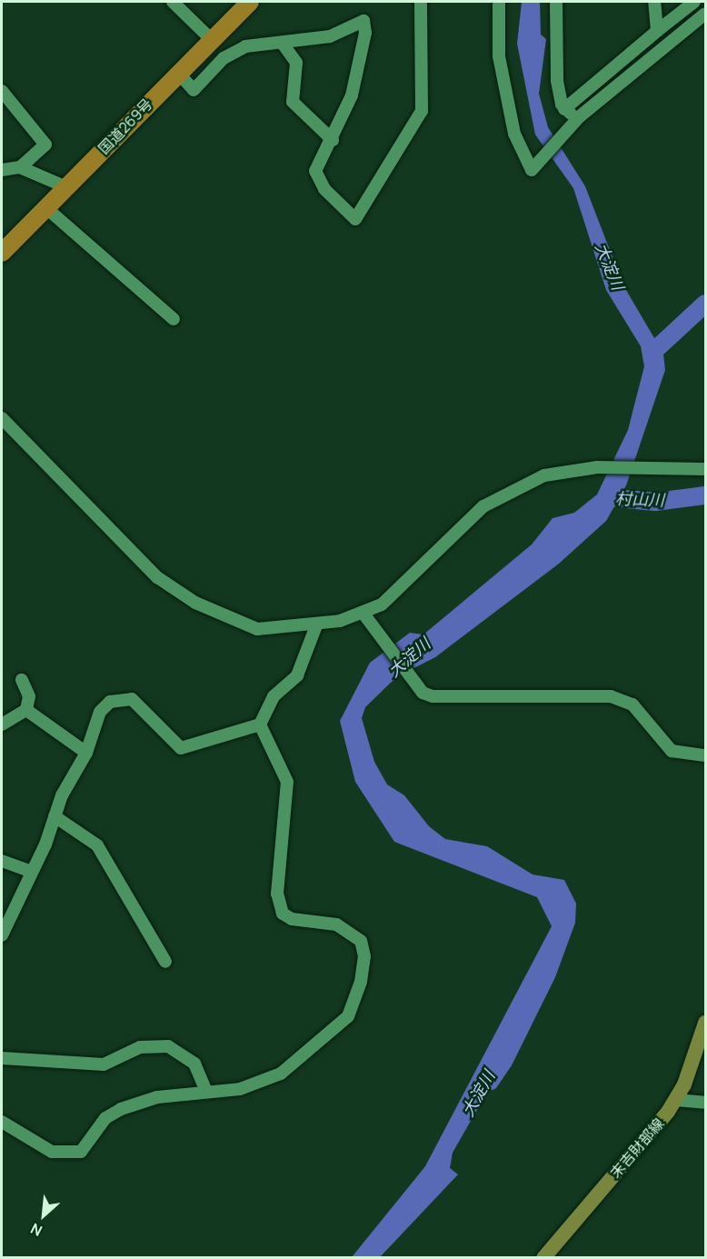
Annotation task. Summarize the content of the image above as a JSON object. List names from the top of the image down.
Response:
{
  "streets": {
    "highway": ["国道269号"],
    "main road": ["末吉財部線"]
  },
  "water": ["大淀川", "村山川"],
  "north": "bottom left"
}
